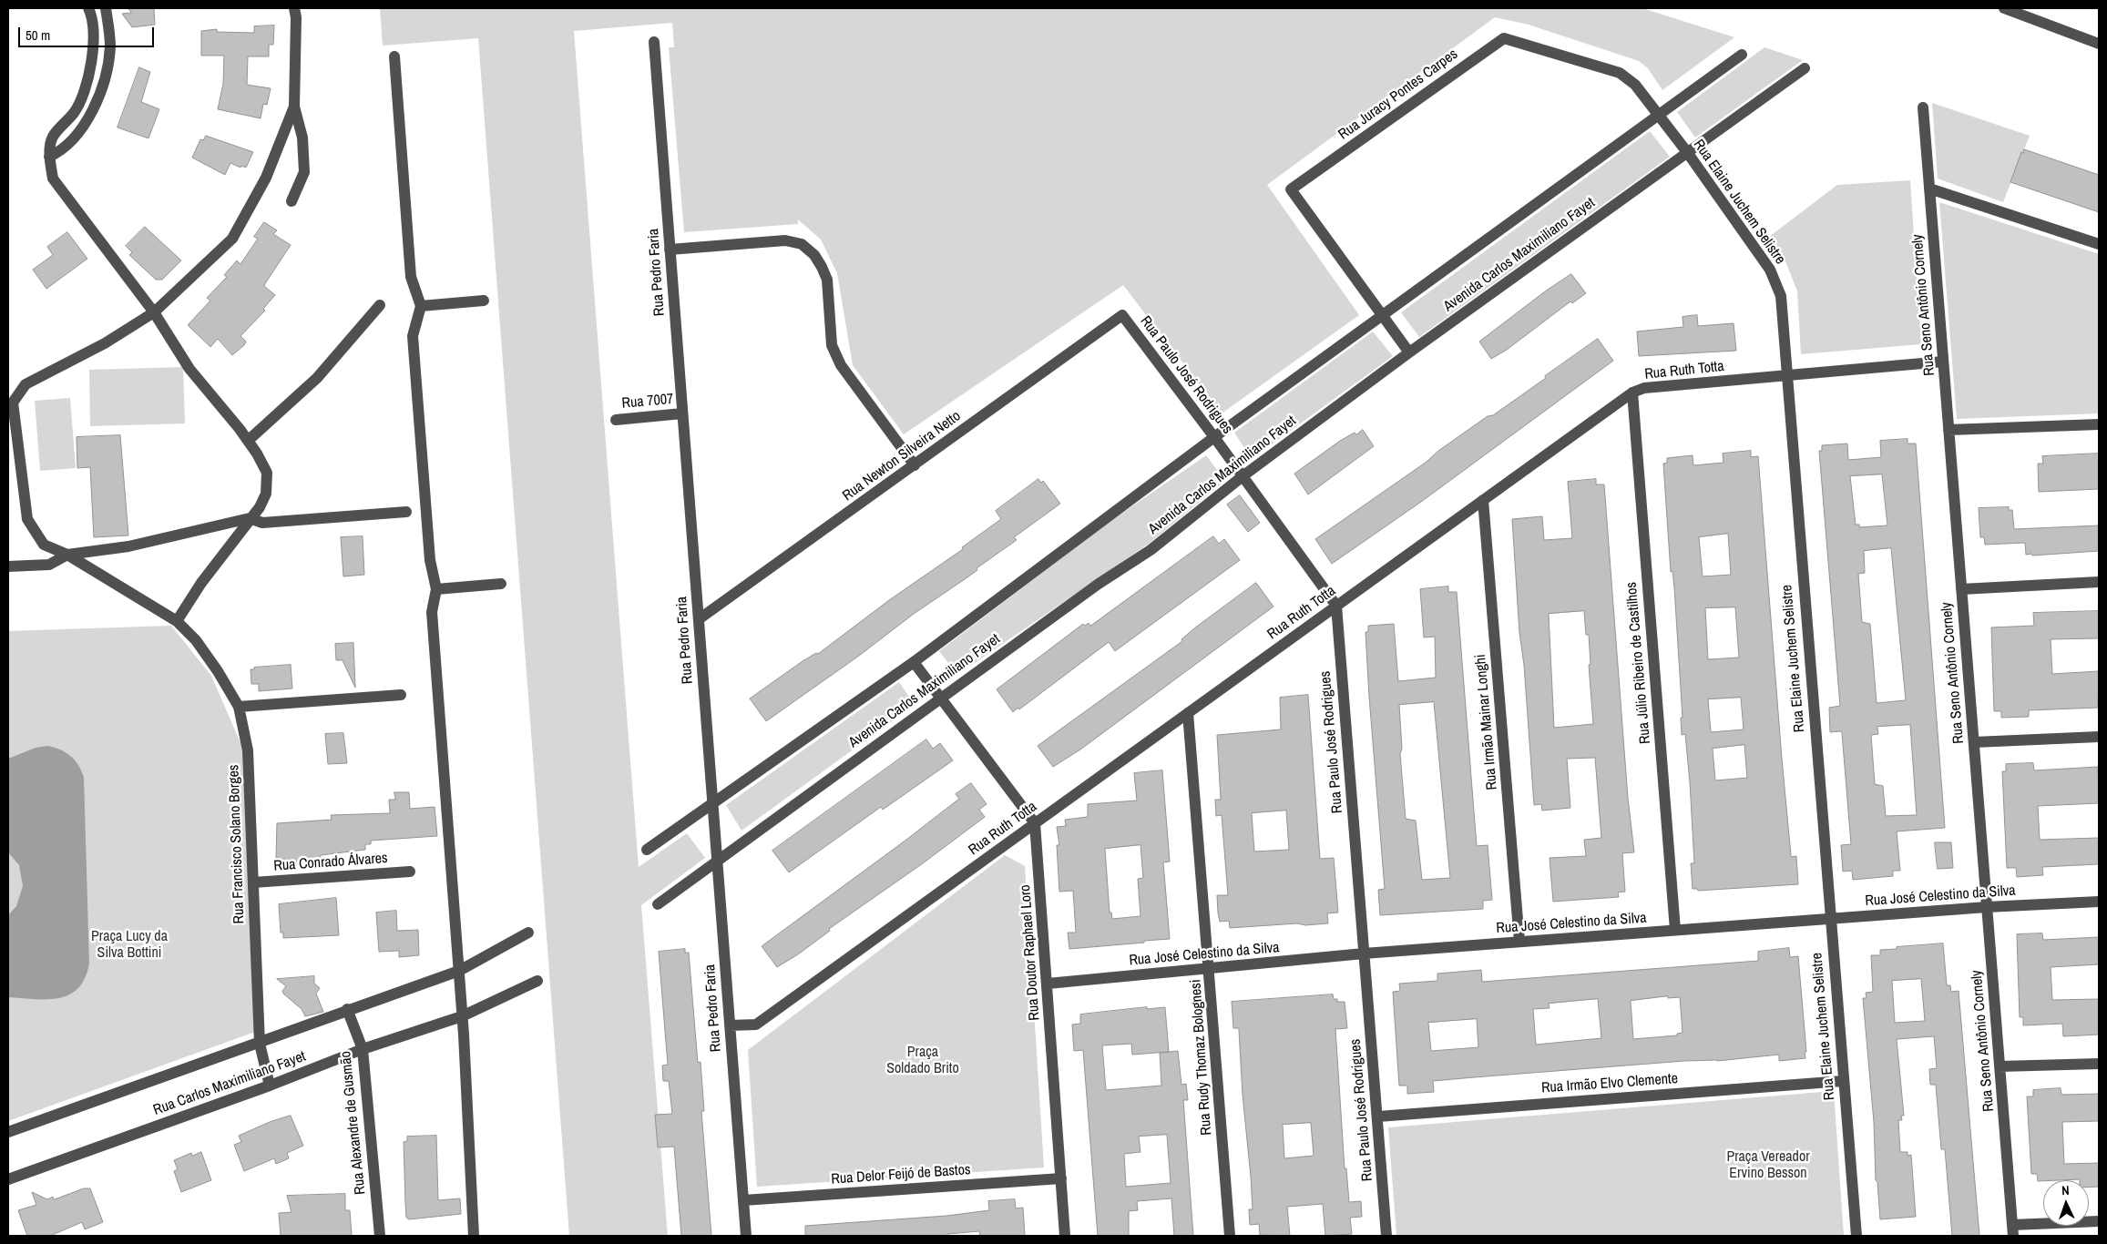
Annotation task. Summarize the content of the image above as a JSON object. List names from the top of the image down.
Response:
{
  "streets": {
    "street": [
      "Rua Juracy Pontes Carpes",
      "Rua Elaine Juchem Selistre",
      "Avenida Carlos Maximiliano Fayet",
      "Rua Pedro Faria",
      "Rua Seno Antônio Cornely",
      "Rua Ruth Totta",
      "Rua Paulo José Rodrigues",
      "Rua 7007",
      "Rua Newton Silveira Netto",
      "Rua Júlio Ribeiro de Castilhos",
      "Rua Irmão Mainar Longhi",
      "Rua Francisco Solano Borges",
      "Rua Conrado Álvares",
      "Rua José Celestino da Silva",
      "Rua Doutor Raphael Loro",
      "Rua Rudy Thomaz Bolognesi",
      "Rua Carlos Maximiliano Fayet",
      "Rua Irmão Elvo Clemente",
      "Rua Alexandre de Gusmão",
      "Rua Delor Feijó de Bastos"
    ]
  },
  "crossings": [
    ["Rua Juracy Pontes Carpes", "Rua Elaine Juchem Selistre"],
    ["Rua Juracy Pontes Carpes", "Avenida Carlos Maximiliano Fayet"],
    ["Rua Elaine Juchem Selistre", "Avenida Carlos Maximiliano Fayet"],
    ["Rua Elaine Juchem Selistre", "Rua Ruth Totta"],
    ["Rua Elaine Juchem Selistre", "Rua José Celestino da Silva"],
    ["Rua Elaine Juchem Selistre", "Rua Irmão Elvo Clemente"],
    ["Avenida Carlos Maximiliano Fayet", "Rua Pedro Faria"],
    ["Avenida Carlos Maximiliano Fayet", "Rua Paulo José Rodrigues"],
    ["Rua Pedro Faria", "Rua Ruth Totta"],
    ["Rua Pedro Faria", "Rua 7007"],
    ["Rua Pedro Faria", "Rua Newton Silveira Netto"],
    ["Rua Pedro Faria", "Rua Delor Feijó de Bastos"],
    ["Rua Seno Antônio Cornely", "Rua Ruth Totta"],
    ["Rua Seno Antônio Cornely", "Rua José Celestino da Silva"],
    ["Rua Ruth Totta", "Rua Paulo José Rodrigues"],
    ["Rua Ruth Totta", "Rua Júlio Ribeiro de Castilhos"],
    ["Rua Ruth Totta", "Rua Irmão Mainar Longhi"],
    ["Rua Ruth Totta", "Rua Doutor Raphael Loro"],
    ["Rua Ruth Totta", "Rua Rudy Thomaz Bolognesi"],
    ["Rua Paulo José Rodrigues", "Rua Newton Silveira Netto"],
    ["Rua Paulo José Rodrigues", "Rua José Celestino da Silva"],
    ["Rua Paulo José Rodrigues", "Rua Irmão Elvo Clemente"],
    ["Rua Júlio Ribeiro de Castilhos", "Rua José Celestino da Silva"],
    ["Rua Irmão Mainar Longhi", "Rua José Celestino da Silva"],
    ["Rua Francisco Solano Borges", "Rua Conrado Álvares"],
    ["Rua Francisco Solano Borges", "Rua Carlos Maximiliano Fayet"],
    ["Rua José Celestino da Silva", "Rua Doutor Raphael Loro"],
    ["Rua José Celestino da Silva", "Rua Rudy Thomaz Bolognesi"],
    ["Rua Doutor Raphael Loro", "Rua Delor Feijó de Bastos"],
    ["Rua Carlos Maximiliano Fayet", "Rua Alexandre de Gusmão"]
  ],
  "parks": ["Praça Lucy da Silva Bottini", "Praça Soldado Brito", "Praça Vereador Ervino Besson"],
  "scale_bar": "50 m",
  "north": "top"
}
